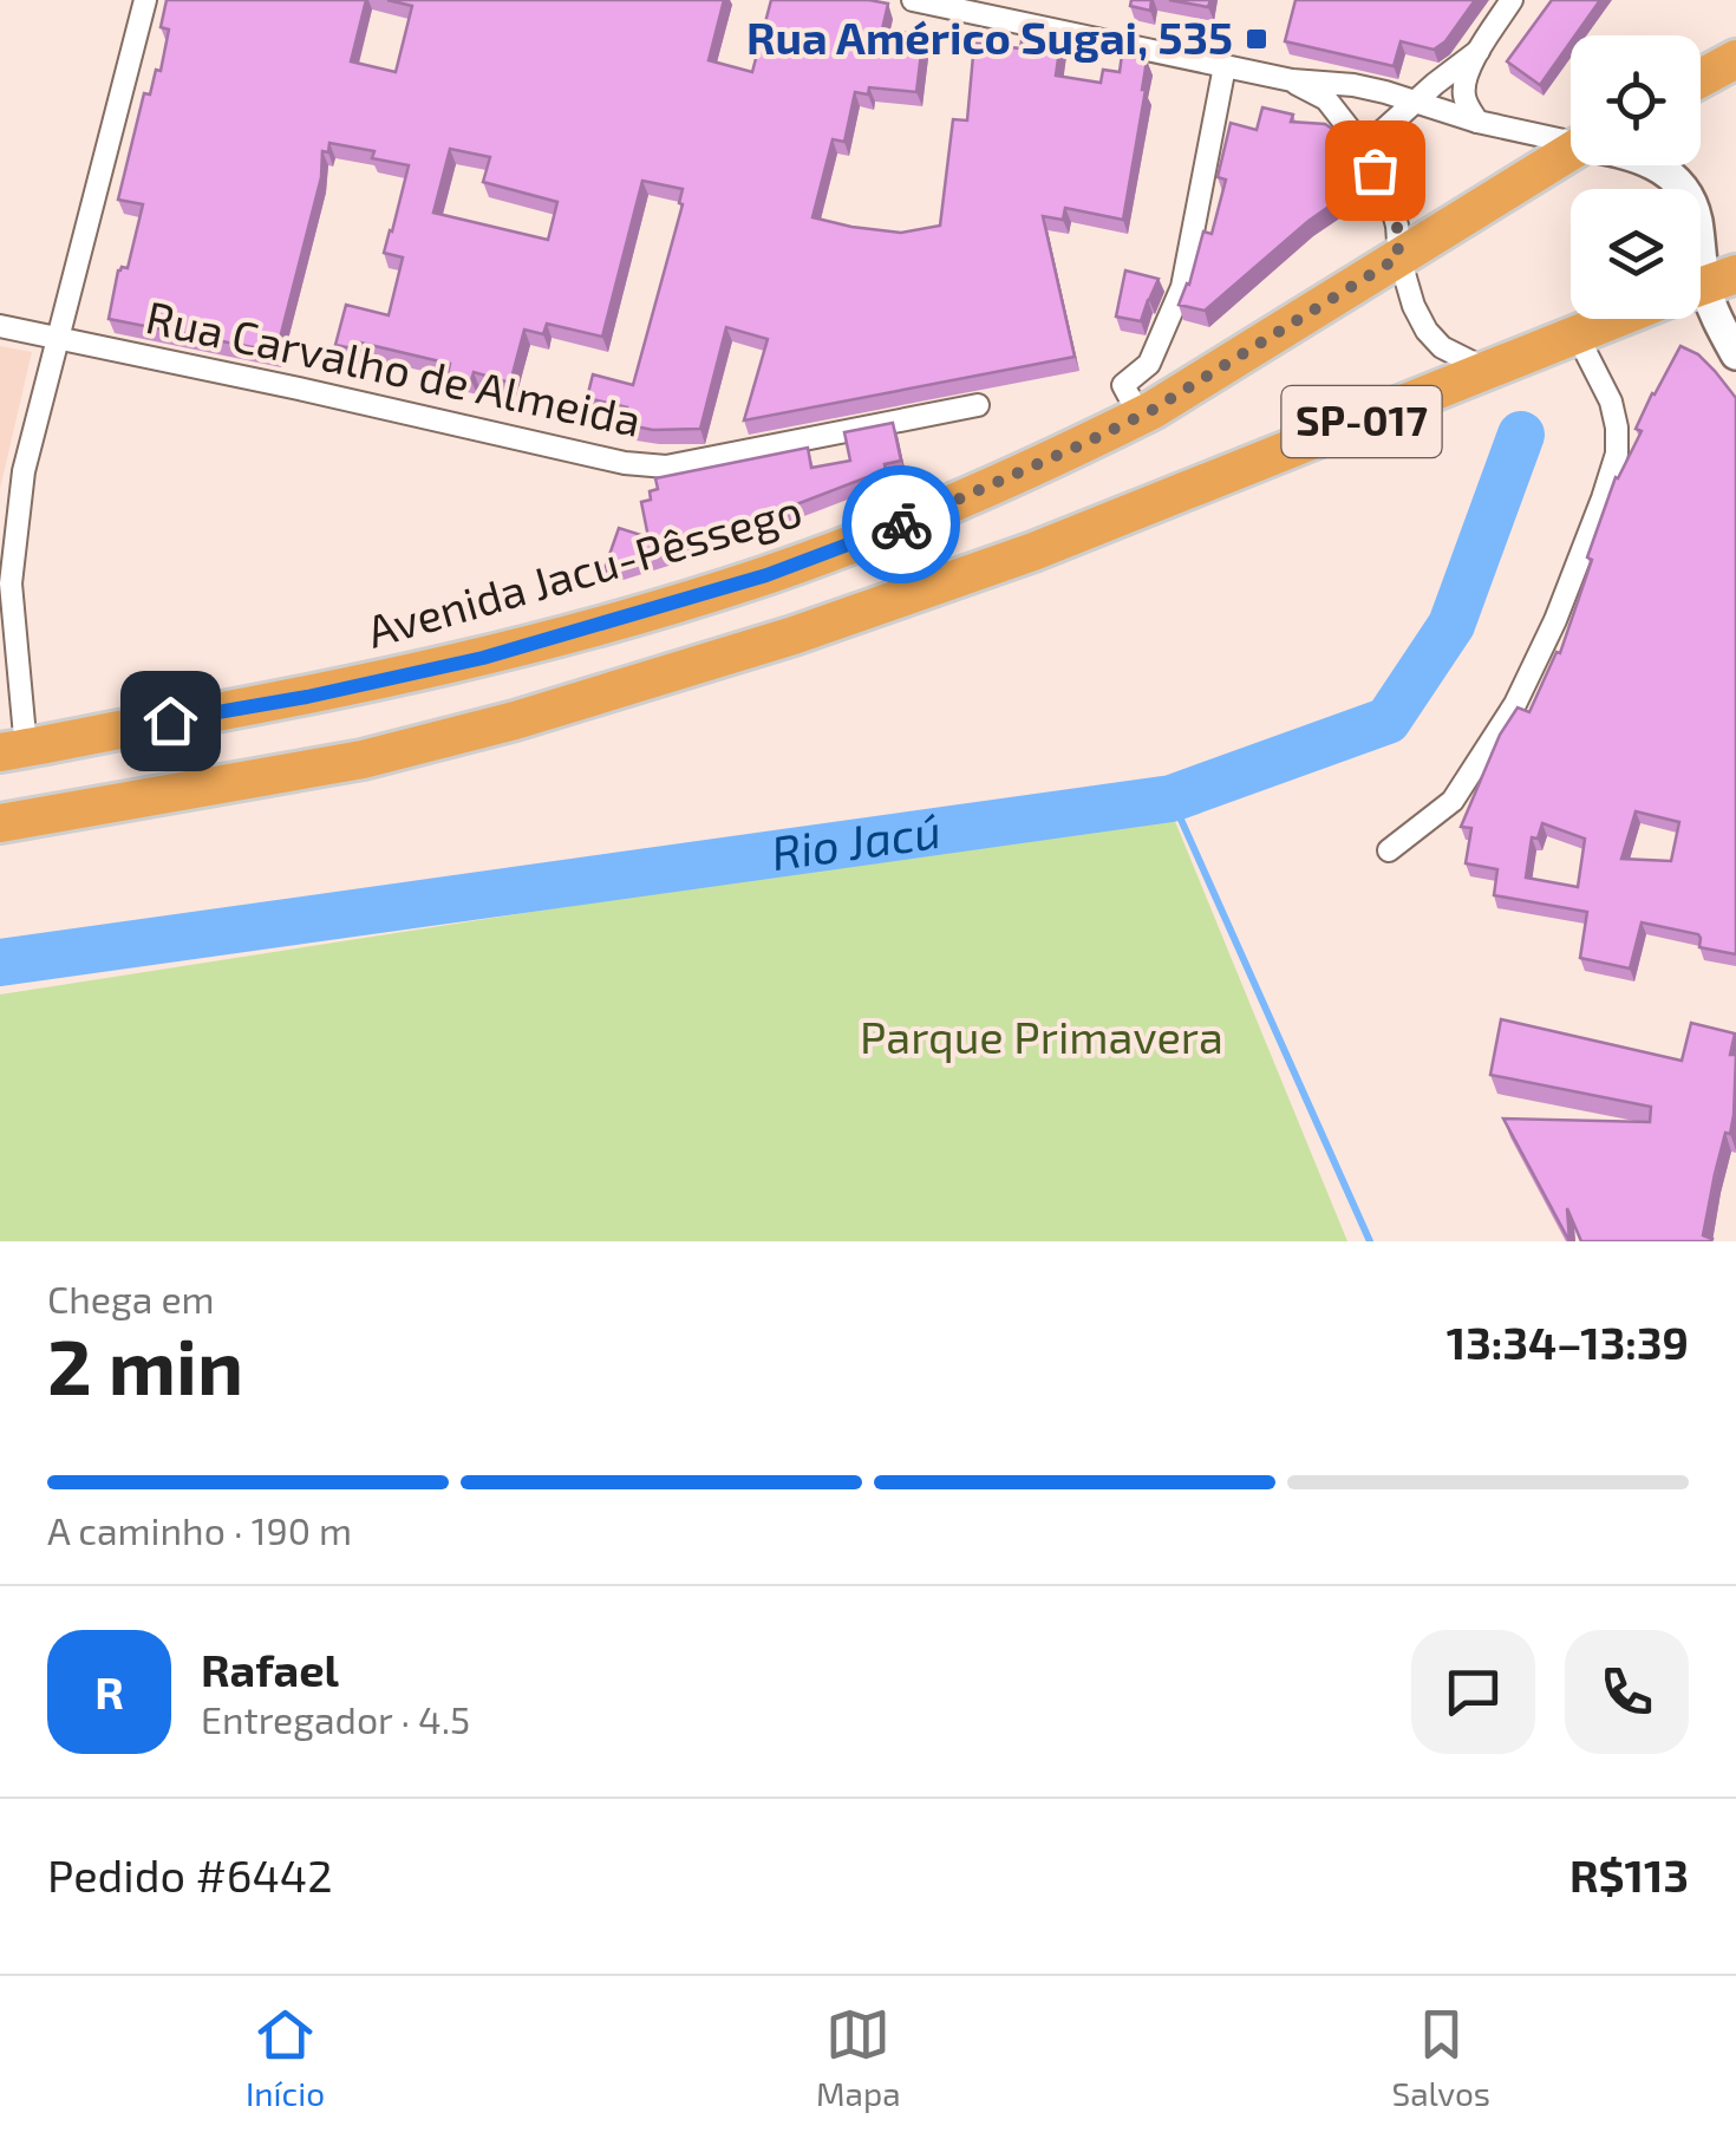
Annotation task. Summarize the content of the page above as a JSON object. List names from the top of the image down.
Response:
{
  "streets": {
    "highway": ["SP-017", "Avenida Jacu-Pêssego"],
    "street": ["Rua Carvalho de Almeida"]
  },
  "water": ["Rio Jacú"],
  "parks": ["Parque Primavera"],
  "places": {
    "transit": ["Rua Américo Sugai, 535"]
  },
  "page": {
    "heading": ["2 min", "Chega em", "13:34–13:39"],
    "panel": [
      "Rafael",
      "Entregador · 4.5",
      "Pedido #6442",
      "R$113"
    ],
    "bar": "A caminho · 190 m",
    "round": "R",
    "tabs": ["Início", "Mapa", "Salvos"]
  }
}
